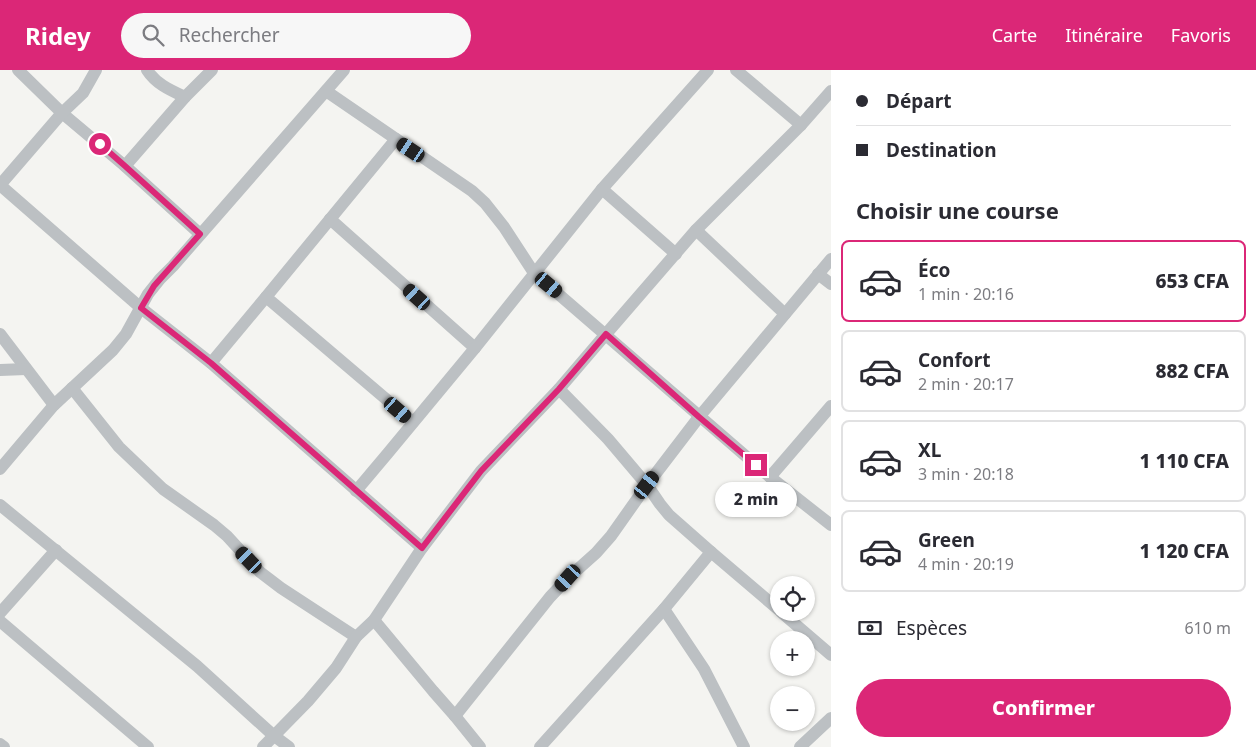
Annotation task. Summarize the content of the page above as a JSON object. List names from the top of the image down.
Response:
{
  "page": {
    "header": "Ridey",
    "search": "Rechercher",
    "nav": ["Carte", "Itinéraire", "Favoris"],
    "banner": ["Départ", "Destination"],
    "heading": "Choisir une course",
    "list": [
      {
        "name": "Éco",
        "note": "1 min · 20:16",
        "value": "653 CFA"
      },
      {
        "name": "Confort",
        "note": "2 min · 20:17",
        "value": "882 CFA"
      },
      {
        "name": "XL",
        "note": "3 min · 20:18",
        "value": "1 110 CFA"
      },
      {
        "name": "Green",
        "note": "4 min · 20:19",
        "value": "1 120 CFA"
      }
    ],
    "bubble": "2 min",
    "map_buttons": ["+", "−"],
    "pay": ["Espèces", "610 m"],
    "buttons": "Confirmer"
  }
}
